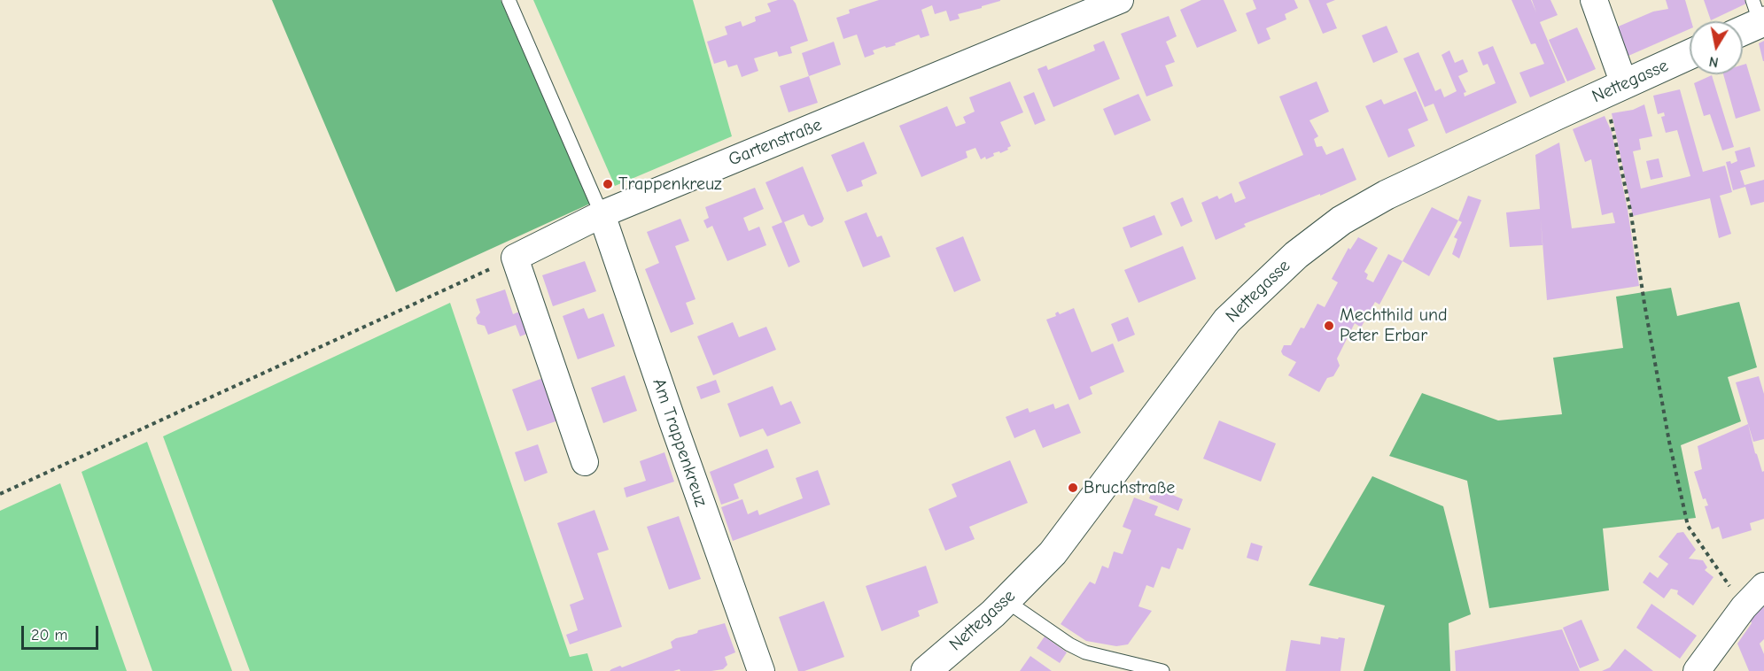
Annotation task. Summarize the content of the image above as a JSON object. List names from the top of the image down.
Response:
{
  "streets": {
    "street": ["Nettegasse", "Gartenstraße", "Am Trappenkreuz"]
  },
  "crossings": [
    ["Gartenstraße", "Am Trappenkreuz"]
  ],
  "places": ["Trappenkreuz", "Mechthild und Peter Erbar", "Bruchstraße"],
  "scale_bar": "20 m",
  "north": "bottom"
}
